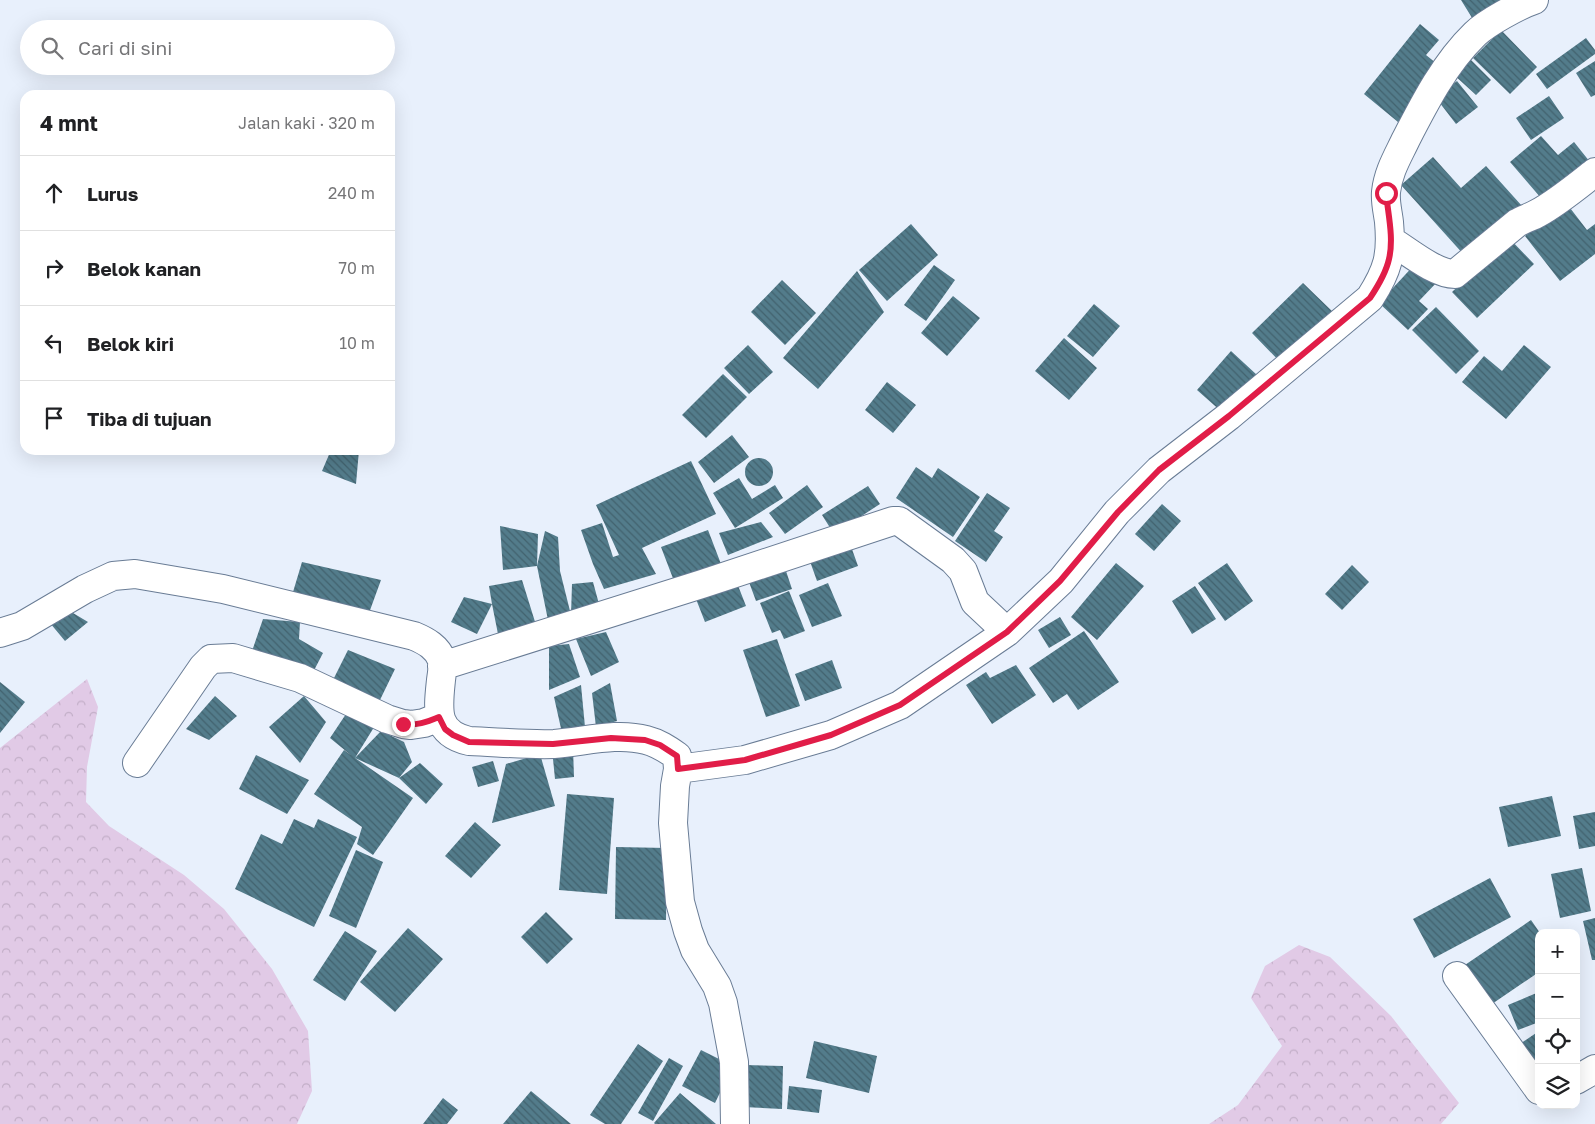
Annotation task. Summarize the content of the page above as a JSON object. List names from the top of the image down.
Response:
{
  "page": {
    "search": "Cari di sini",
    "heading": ["4 mnt", "Jalan kaki · 320 m"],
    "list": [
      ["Lurus", "240 m"],
      ["Belok kanan", "70 m"],
      ["Belok kiri", "10 m"],
      "Tiba di tujuan"
    ],
    "map_buttons": ["+", "−"]
  }
}
